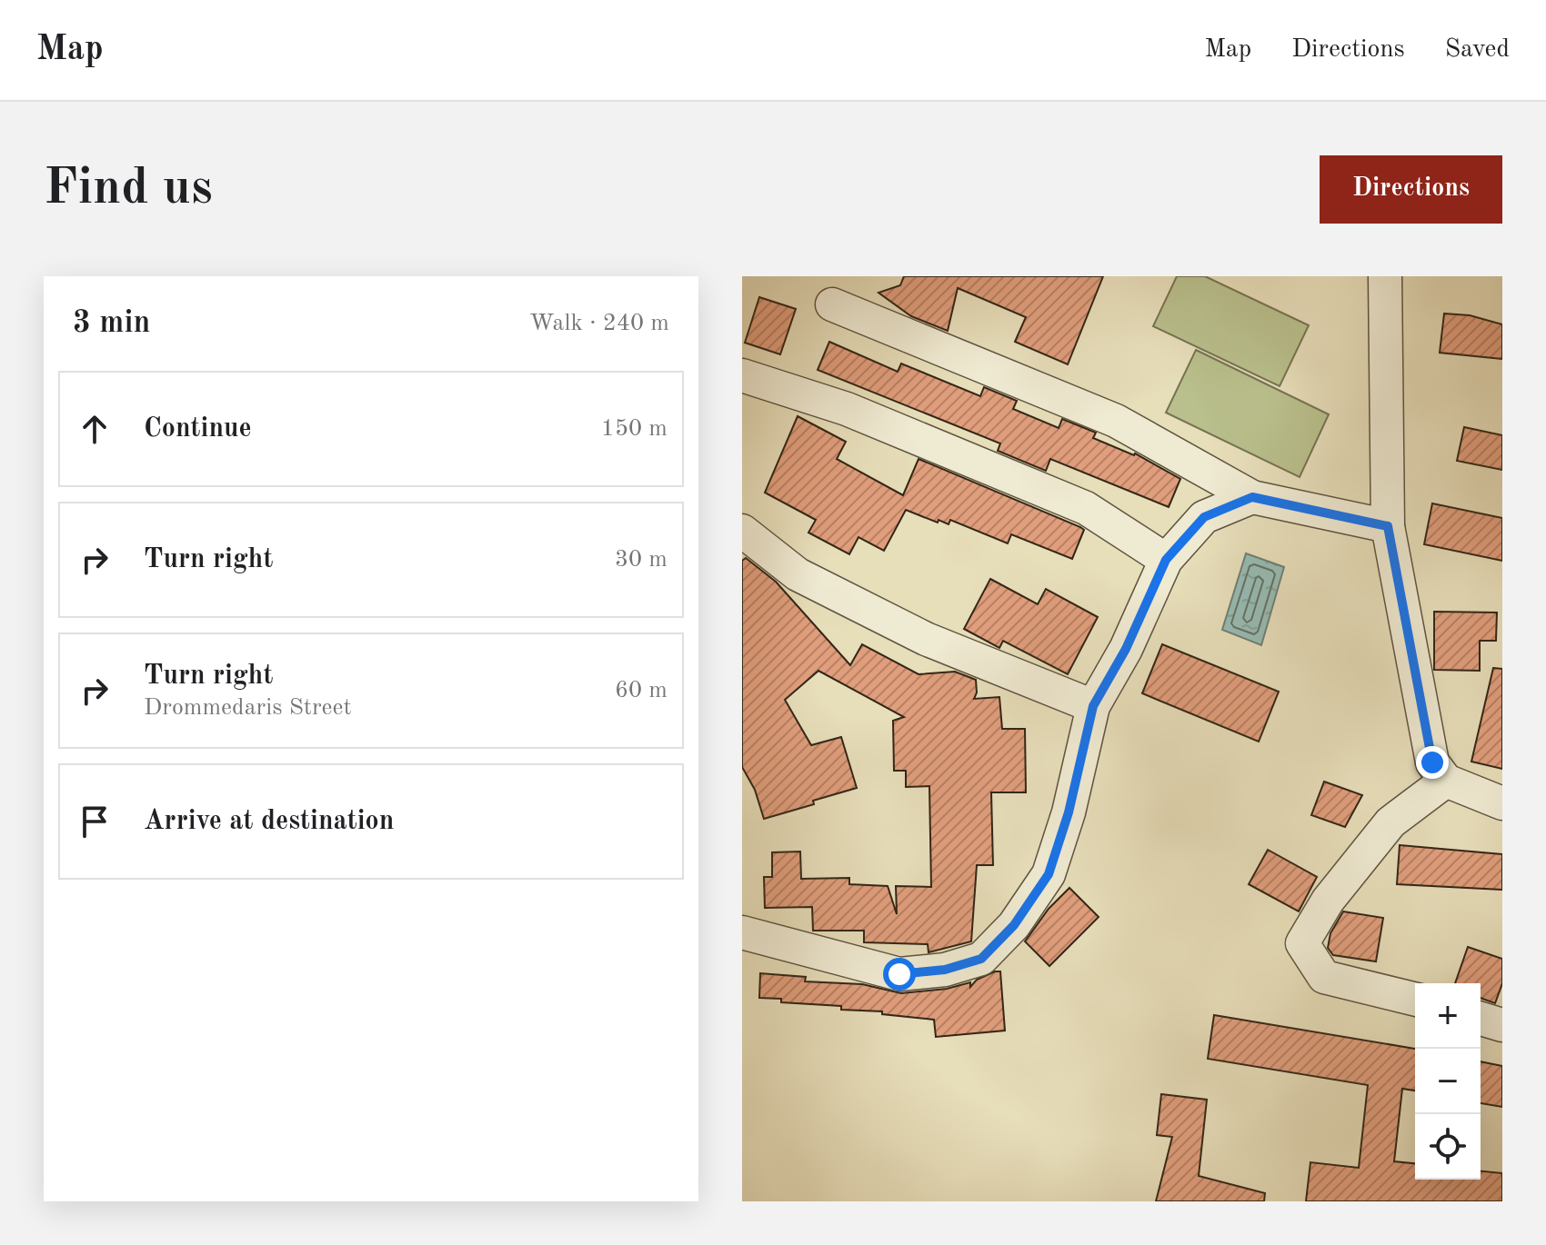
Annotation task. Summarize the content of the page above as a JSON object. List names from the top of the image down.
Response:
{
  "page": {
    "header": "Map",
    "nav": ["Map", "Directions", "Saved"],
    "buttons": "Directions",
    "title": "Find us",
    "heading": ["3 min", "Walk · 240 m"],
    "list": [
      ["Continue", "150 m"],
      ["Turn right", "30 m"],
      ["Turn right", "Drommedaris Street", "60 m"],
      "Arrive at destination"
    ],
    "map_buttons": ["+", "−"]
  }
}
